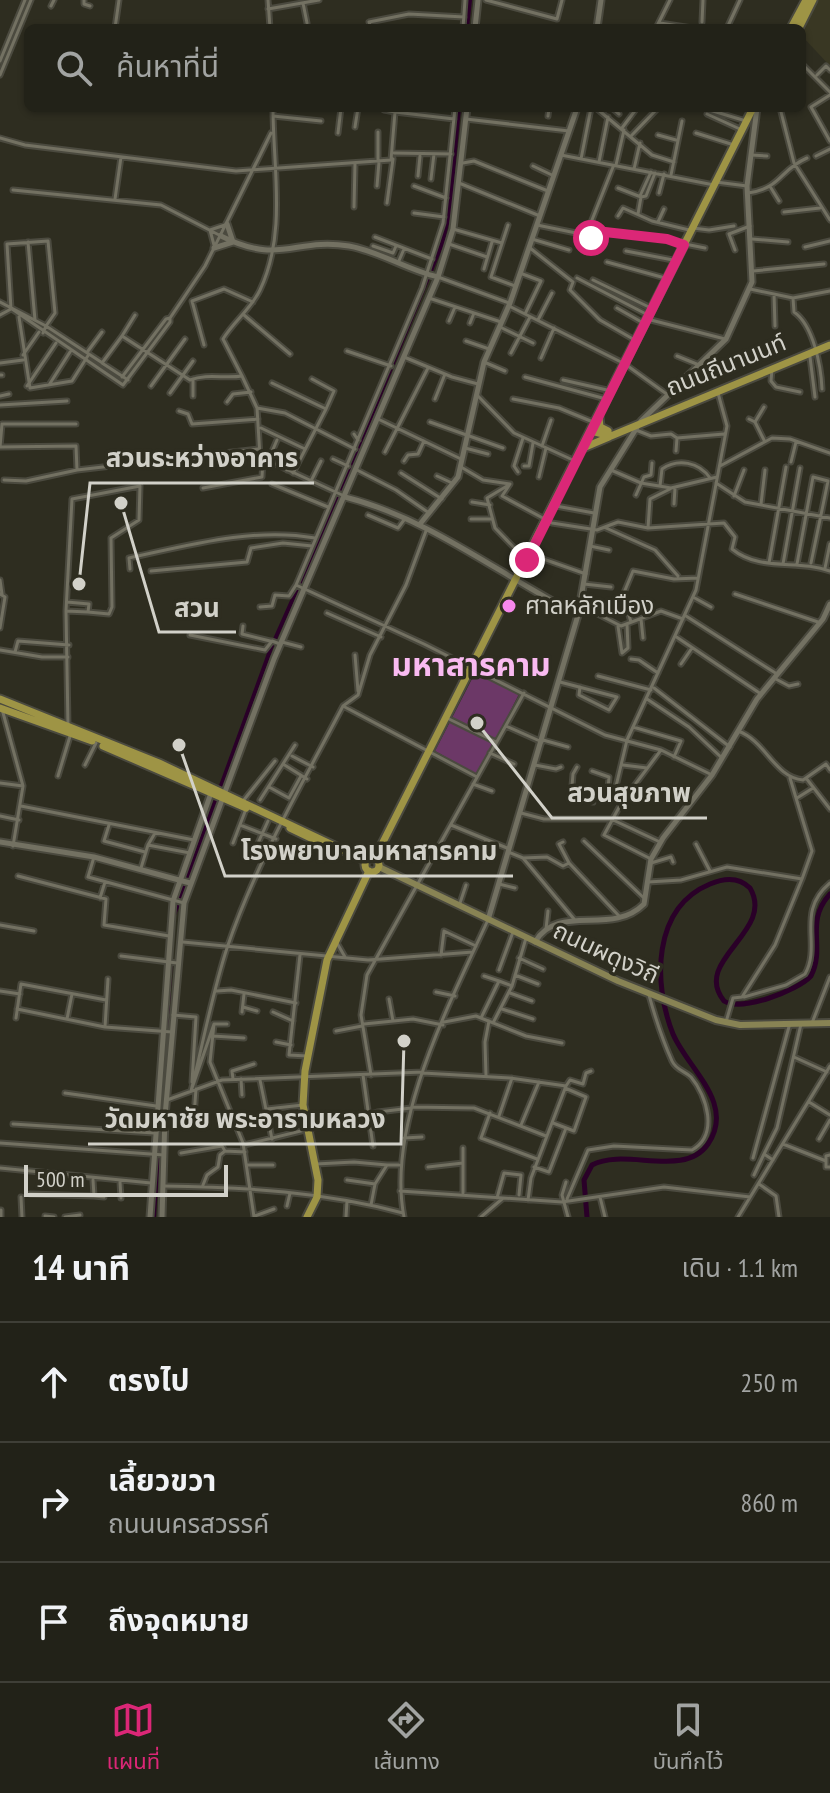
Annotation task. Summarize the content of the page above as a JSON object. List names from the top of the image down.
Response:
{
  "streets": {
    "main road": ["ถนนถีนานนท์", "ถนนผดุงวิถี"]
  },
  "districts": ["มหาสารคาม"],
  "places": [
    "สวน",
    "สวนระหว่างอาคาร",
    "ศาลหลักเมือง",
    "สวนสุขภาพ",
    "โรงพยาบาลมหาสารคาม",
    "วัดมหาชัย พระอารามหลวง"
  ],
  "scale_bar": "500 m",
  "page": {
    "search": "ค้นหาที่นี่",
    "scale": "500 m",
    "heading": ["14 นาที", "เดิน · 1.1 km"],
    "list": [
      ["ตรงไป", "250 m"],
      ["เลี้ยวขวา", "ถนนนครสวรรค์", "860 m"],
      "ถึงจุดหมาย"
    ],
    "nav": ["แผนที่", "เส้นทาง", "บันทึกไว้"]
  }
}
